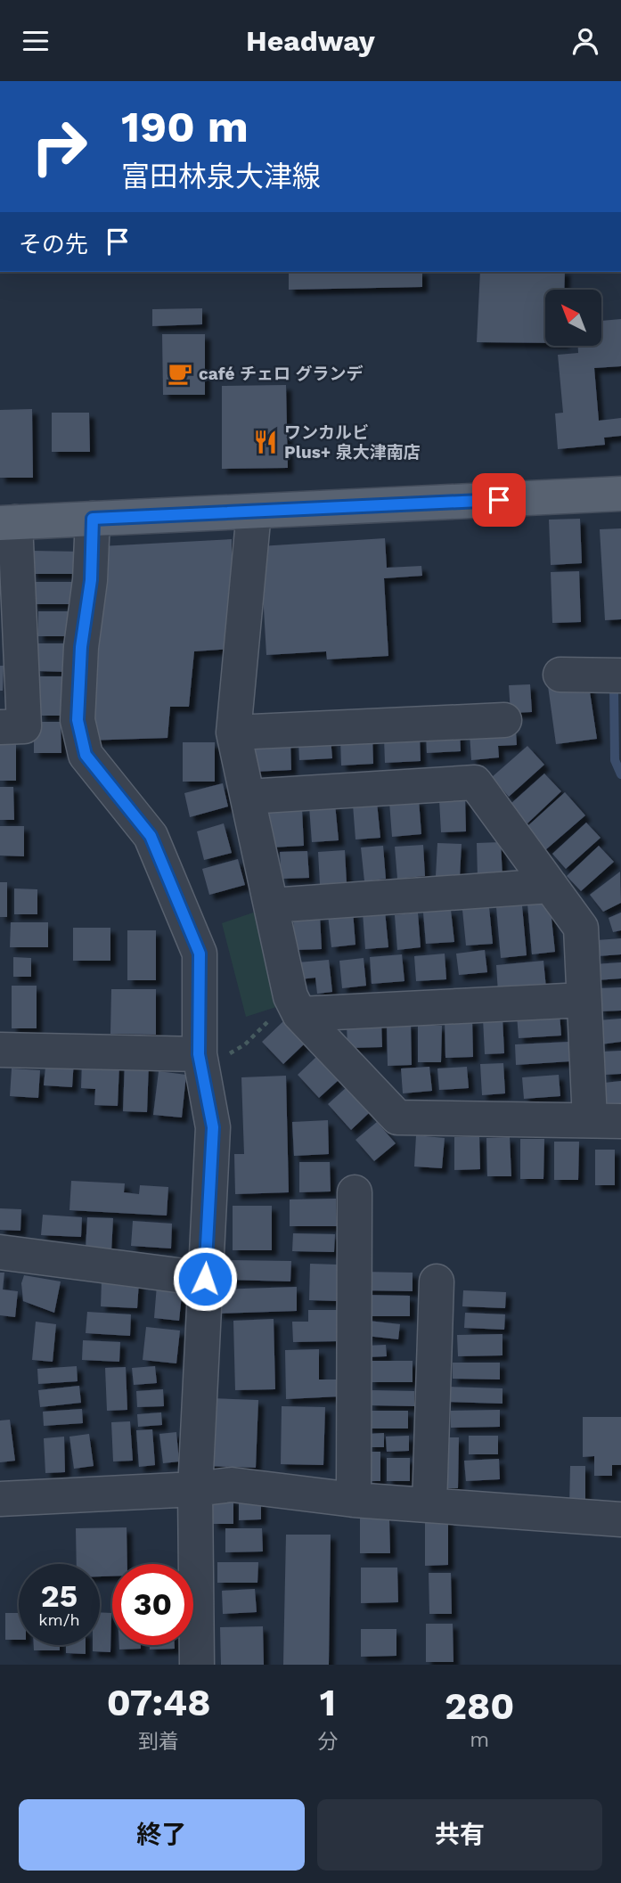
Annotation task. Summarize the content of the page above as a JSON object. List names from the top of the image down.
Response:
{
  "places": {
    "cafe": ["café チェロ グランデ"],
    "restaurant": ["ワンカルビ Plus+ 泉大津南店"]
  },
  "north": "top left",
  "page": {
    "header": "Headway",
    "turn": ["190 m", "富田林泉大津線"],
    "then": "その先",
    "speed": "25 km/h",
    "limit": "30",
    "eta": [
      "07:48",
      "到着",
      "1",
      "分",
      "280",
      "m"
    ],
    "buttons": ["終了", "共有"]
  }
}
